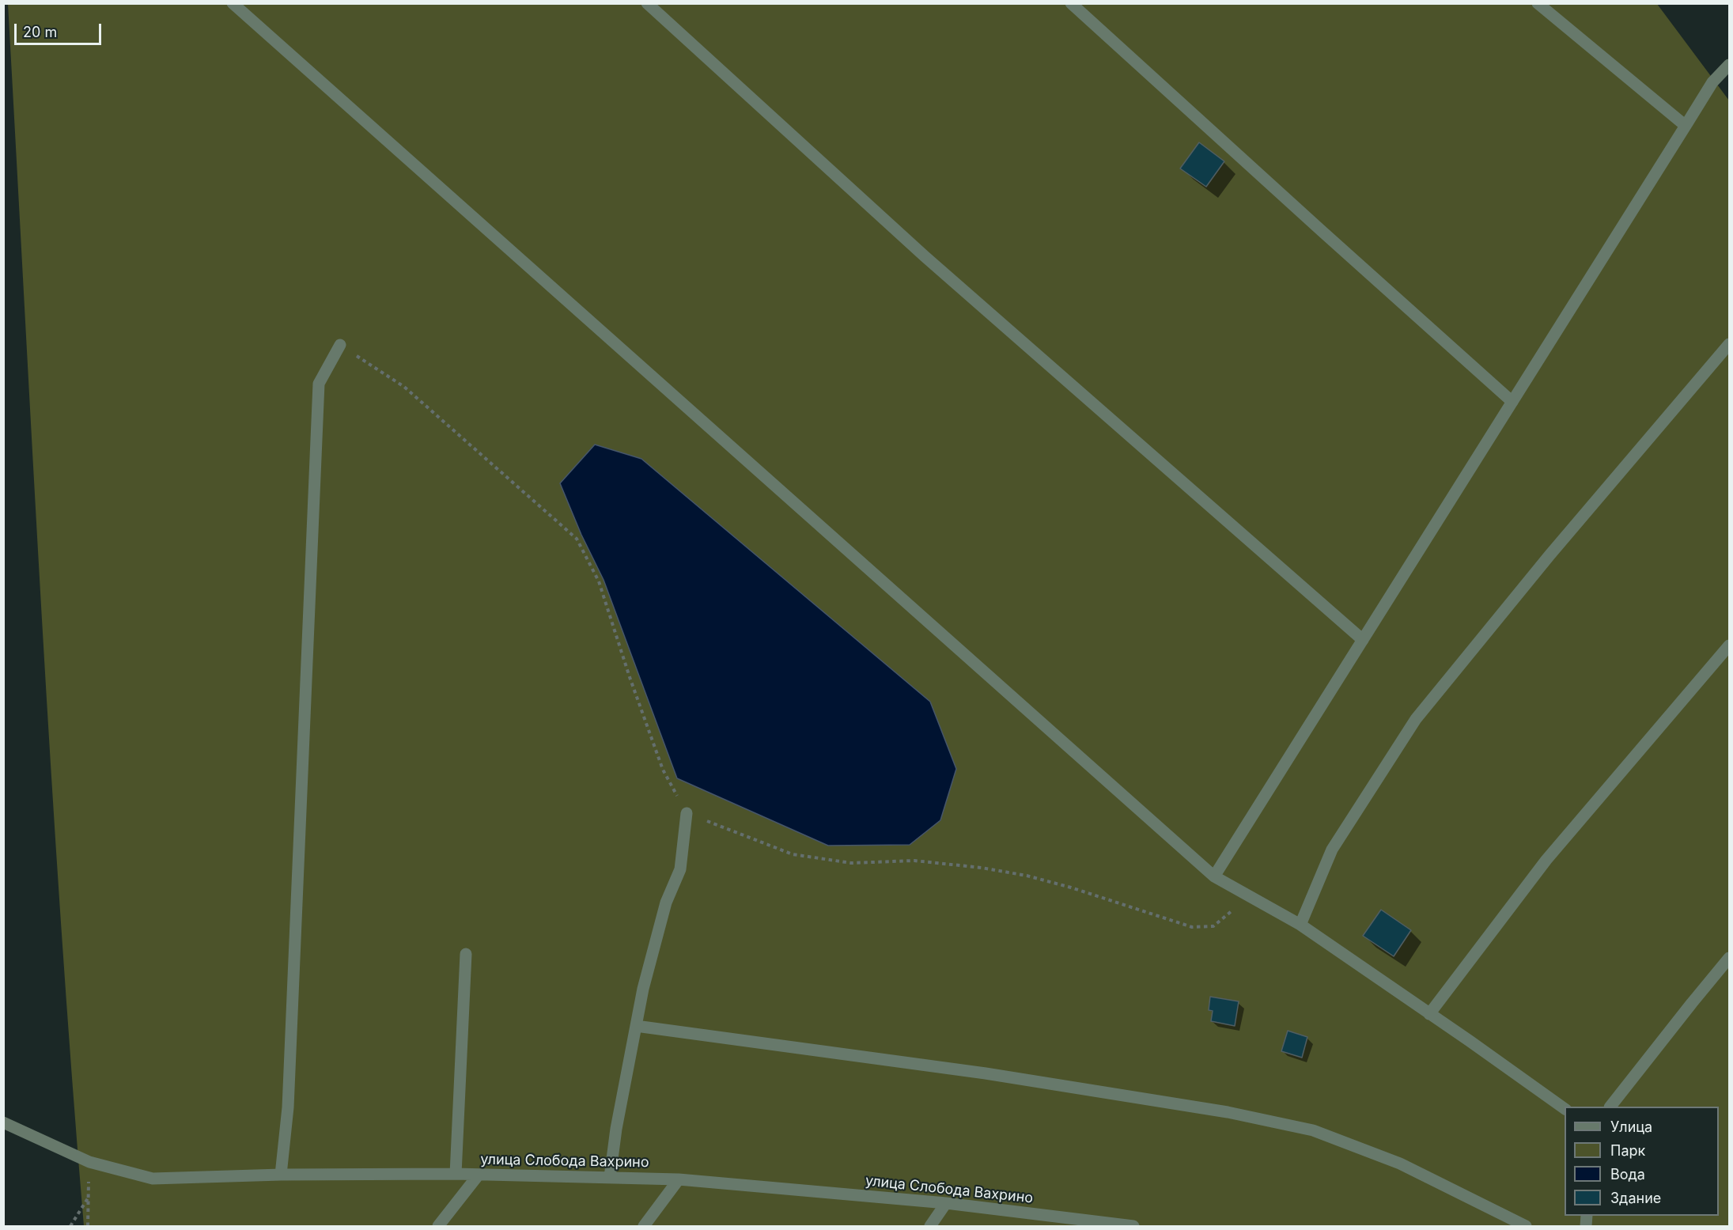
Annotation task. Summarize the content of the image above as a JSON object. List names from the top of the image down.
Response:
{
  "streets": {
    "street": ["улица Слобода Вахрино"]
  },
  "legend": [
    "Улица",
    "Парк",
    "Вода",
    "Здание"
  ],
  "scale_bar": "20 m"
}
